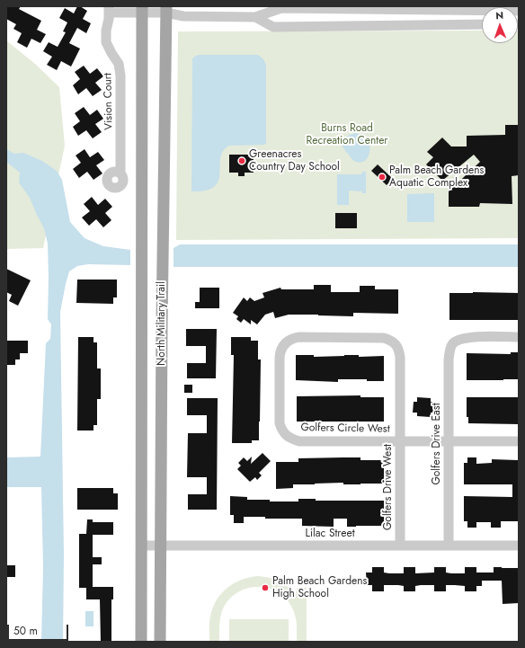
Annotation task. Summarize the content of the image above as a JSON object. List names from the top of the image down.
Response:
{
  "streets": {
    "main road": ["North Military Trail"],
    "street": [
      "Vision Court",
      "Golfers Circle West",
      "Golfers Drive East",
      "Golfers Drive West",
      "Lilac Street"
    ]
  },
  "crossings": [
    ["North Military Trail", "Lilac Street"],
    ["Golfers Circle West", "Golfers Drive East"],
    ["Golfers Circle West", "Golfers Drive West"],
    ["Golfers Drive East", "Lilac Street"],
    ["Golfers Drive West", "Lilac Street"]
  ],
  "parks": ["Burns Road Recreation Center"],
  "places": ["Greenacres Country Day School", "Palm Beach Gardens Aquatic Complex", "Palm Beach Gardens High School"],
  "scale_bar": "50 m",
  "north": "top"
}
